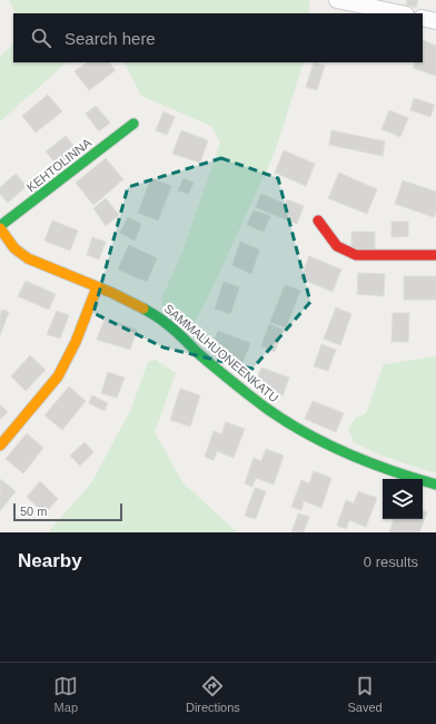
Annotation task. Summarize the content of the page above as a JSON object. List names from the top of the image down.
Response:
{
  "streets": {
    "street": ["KEHTOLINNA", "SAMMALHUONEENKATU"]
  },
  "crossings": [
    ["KEHTOLINNA", "SAMMALHUONEENKATU"]
  ],
  "scale_bar": "50 m",
  "page": {
    "search": "Search here",
    "scale": "50 m",
    "heading": ["Nearby", "0 results"],
    "nav": ["Map", "Directions", "Saved"]
  }
}
